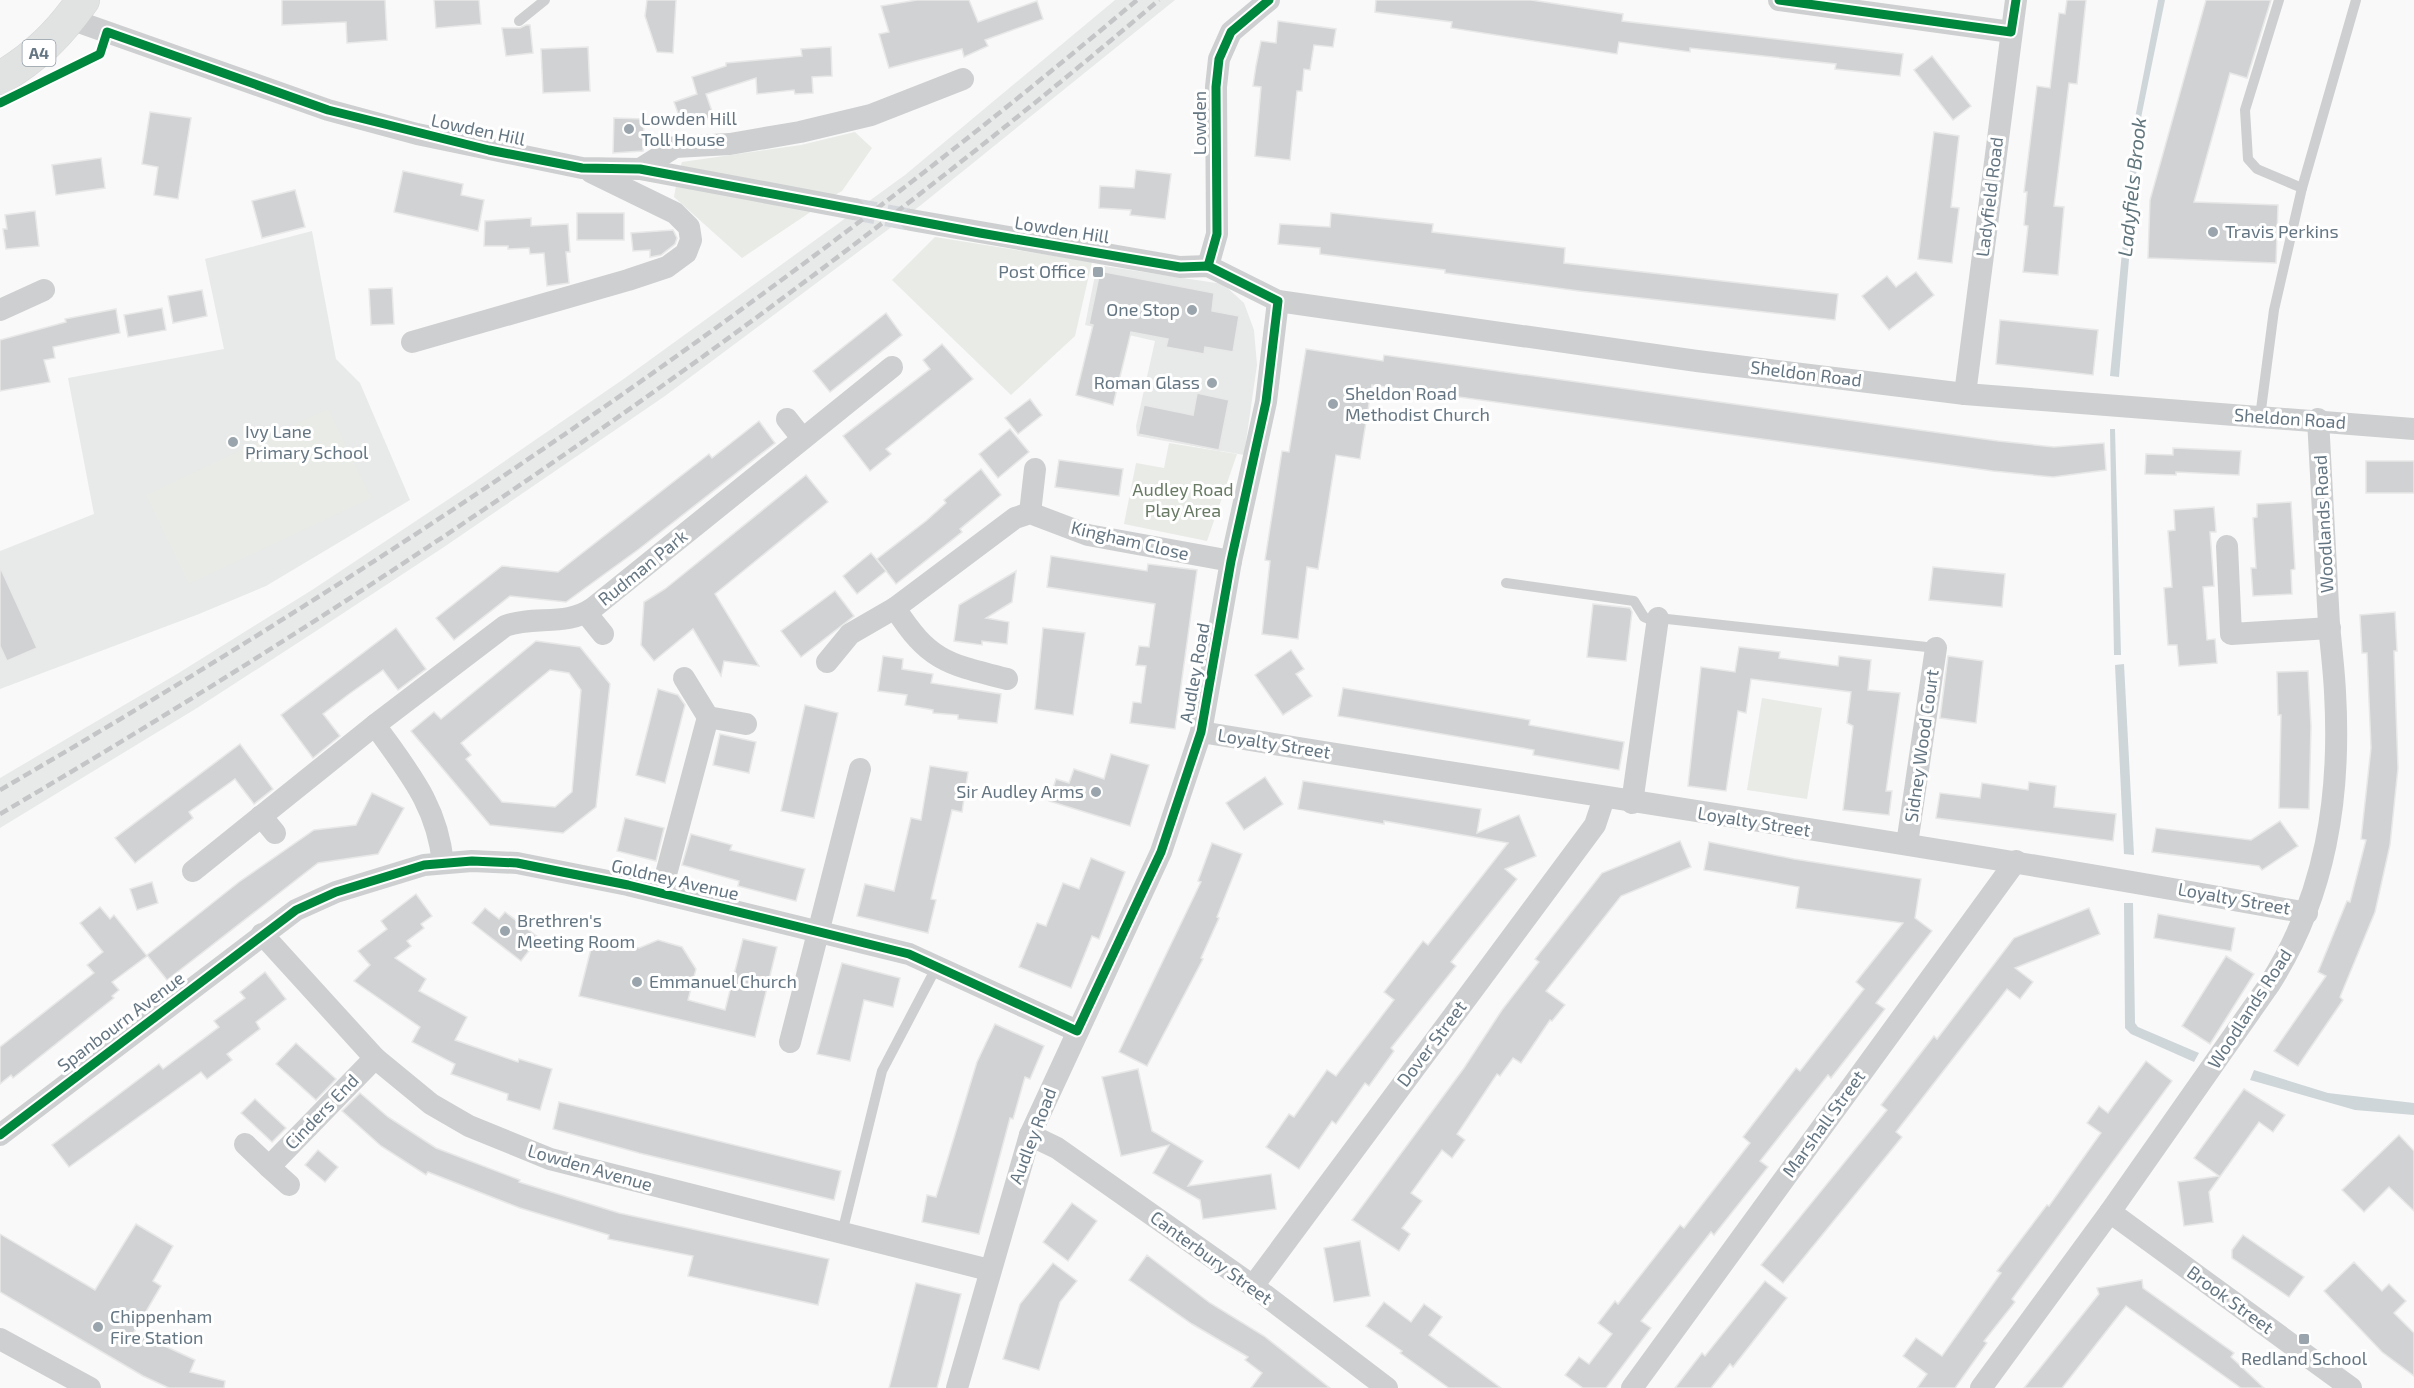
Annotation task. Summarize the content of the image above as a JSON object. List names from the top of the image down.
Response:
{
  "streets": {
    "main road": ["A4"],
    "street": [
      "Lowden",
      "Lowden Hill",
      "Ladyfield Road",
      "Sheldon Road",
      "Woodlands Road",
      "Kingham Close",
      "Rudman Park",
      "Audley Road",
      "Loyalty Street",
      "Sidney Wood Court",
      "Goldney Avenue",
      "Spanbourn Avenue",
      "Dover Street",
      "Cinders End",
      "Marshall Street",
      "Lowden Avenue",
      "Canterbury Street",
      "Brook Street"
    ]
  },
  "crossings": [
    ["A4", "Lowden Hill"],
    ["Lowden", "Lowden Hill"],
    ["Lowden", "Sheldon Road"],
    ["Lowden Hill", "Sheldon Road"],
    ["Ladyfield Road", "Sheldon Road"],
    ["Sheldon Road", "Woodlands Road"],
    ["Sheldon Road", "Audley Road"],
    ["Woodlands Road", "Loyalty Street"],
    ["Woodlands Road", "Brook Street"],
    ["Kingham Close", "Audley Road"],
    ["Audley Road", "Loyalty Street"],
    ["Audley Road", "Goldney Avenue"],
    ["Audley Road", "Lowden Avenue"],
    ["Audley Road", "Canterbury Street"],
    ["Loyalty Street", "Sidney Wood Court"],
    ["Loyalty Street", "Dover Street"],
    ["Loyalty Street", "Marshall Street"],
    ["Goldney Avenue", "Spanbourn Avenue"],
    ["Goldney Avenue", "Lowden Avenue"],
    ["Spanbourn Avenue", "Lowden Avenue"],
    ["Dover Street", "Canterbury Street"],
    ["Cinders End", "Lowden Avenue"]
  ],
  "water": ["Ladyfiels Brook"],
  "parks": ["Audley Road Play Area"],
  "places": {
    "other": [
      "Lowden Hill Toll House",
      "Travis Perkins",
      "One Stop",
      "Roman Glass",
      "Sheldon Road Methodist Church",
      "Ivy Lane Primary School",
      "Sir Audley Arms",
      "Brethren's Meeting Room",
      "Emmanuel Church",
      "Chippenham Fire Station"
    ],
    "transit": ["Post Office", "Redland School"]
  }
}
